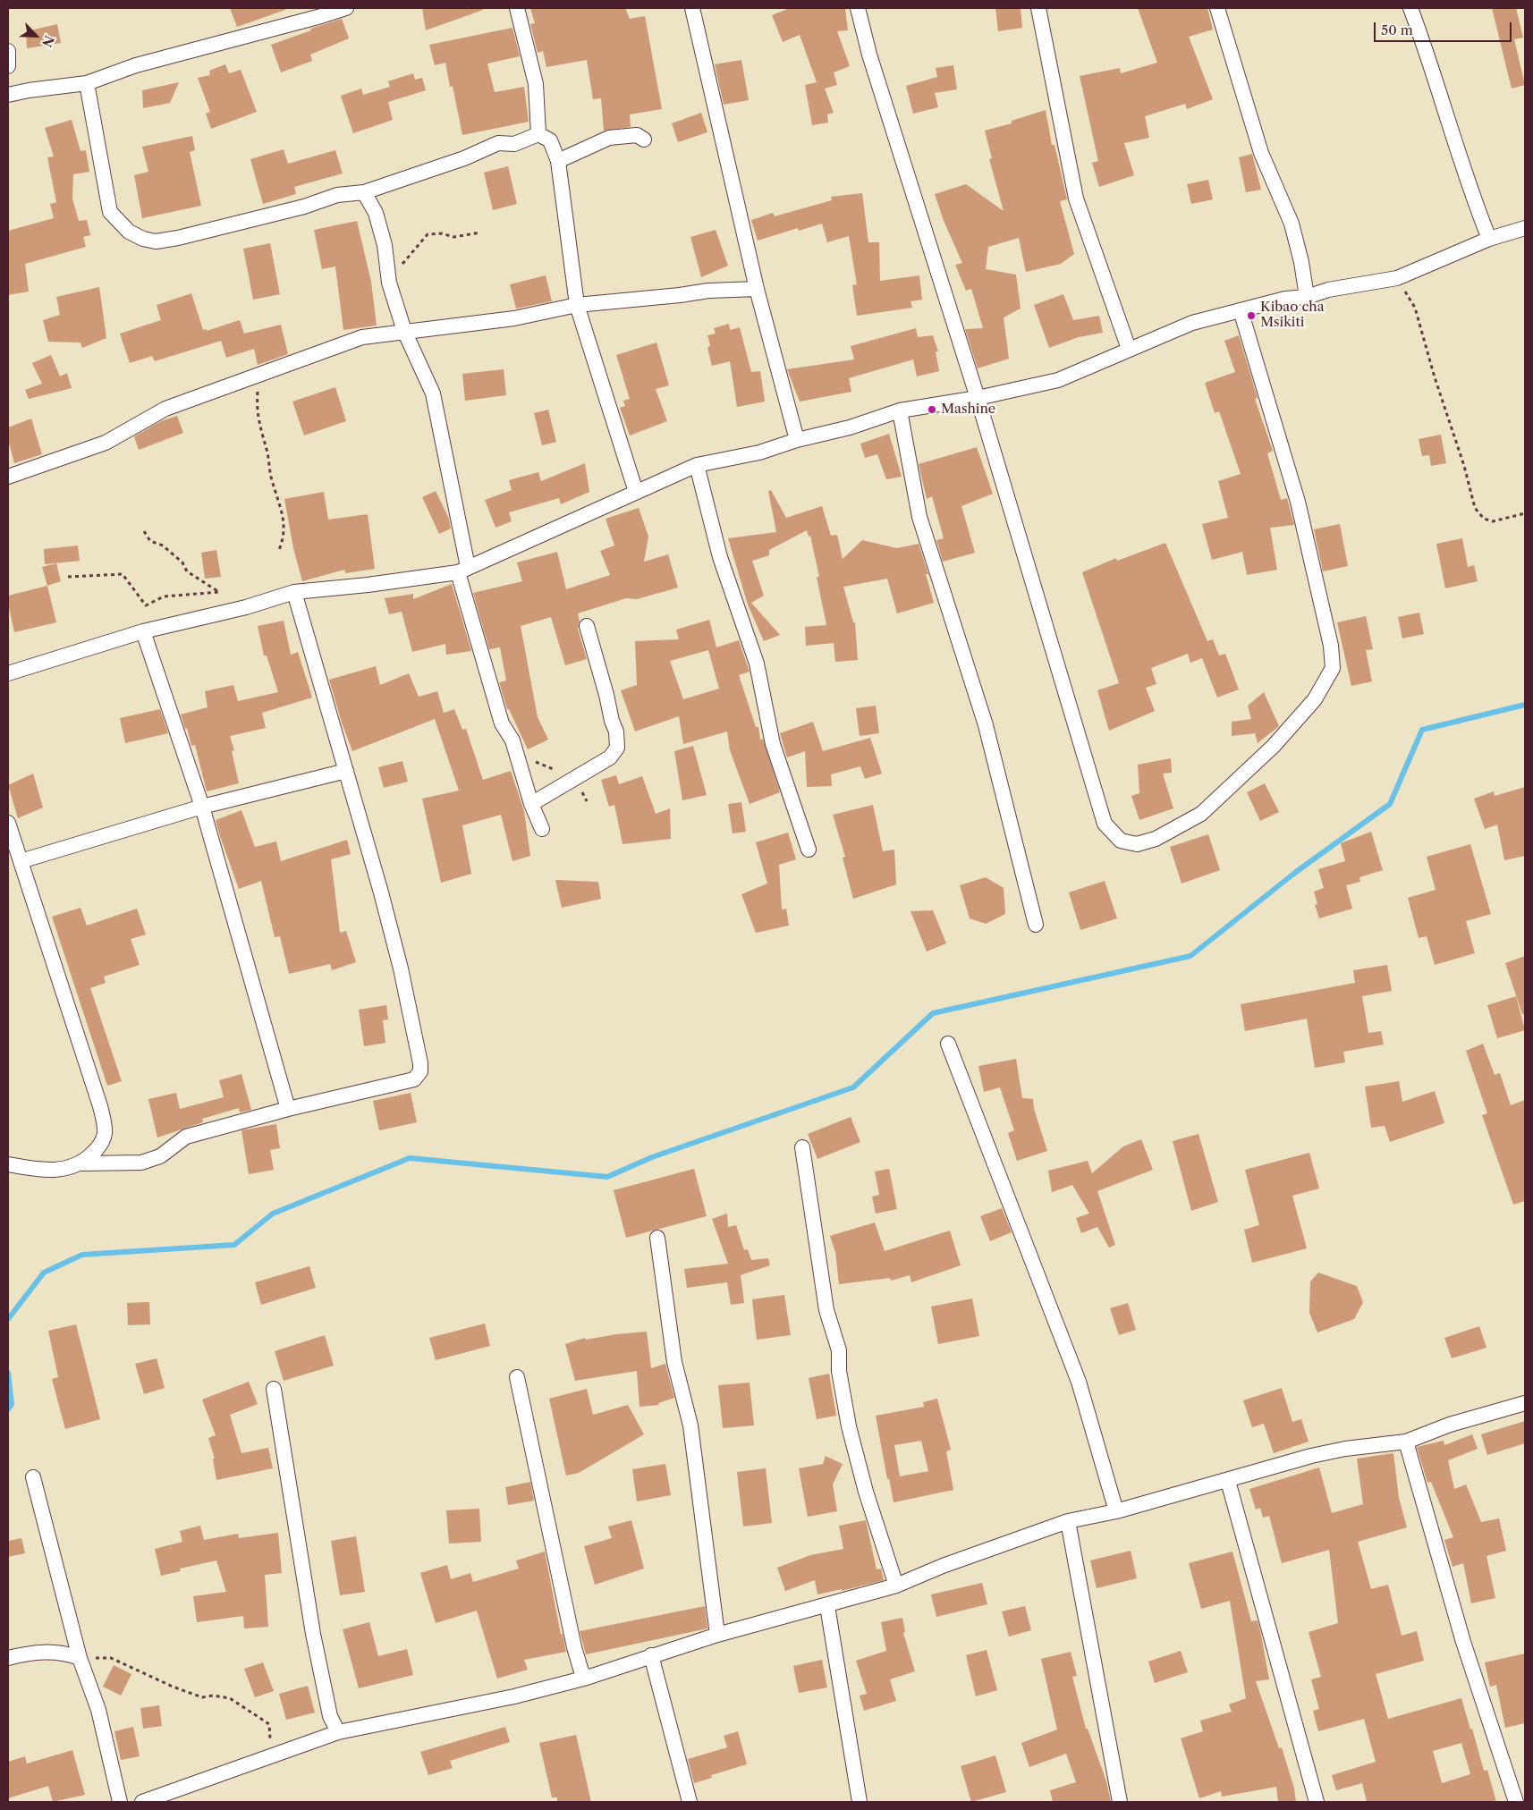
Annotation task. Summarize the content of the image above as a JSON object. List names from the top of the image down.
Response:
{
  "places": ["Kibao cha Msikiti", "Mashine"],
  "scale_bar": "50 m",
  "north": "bottom right"
}
